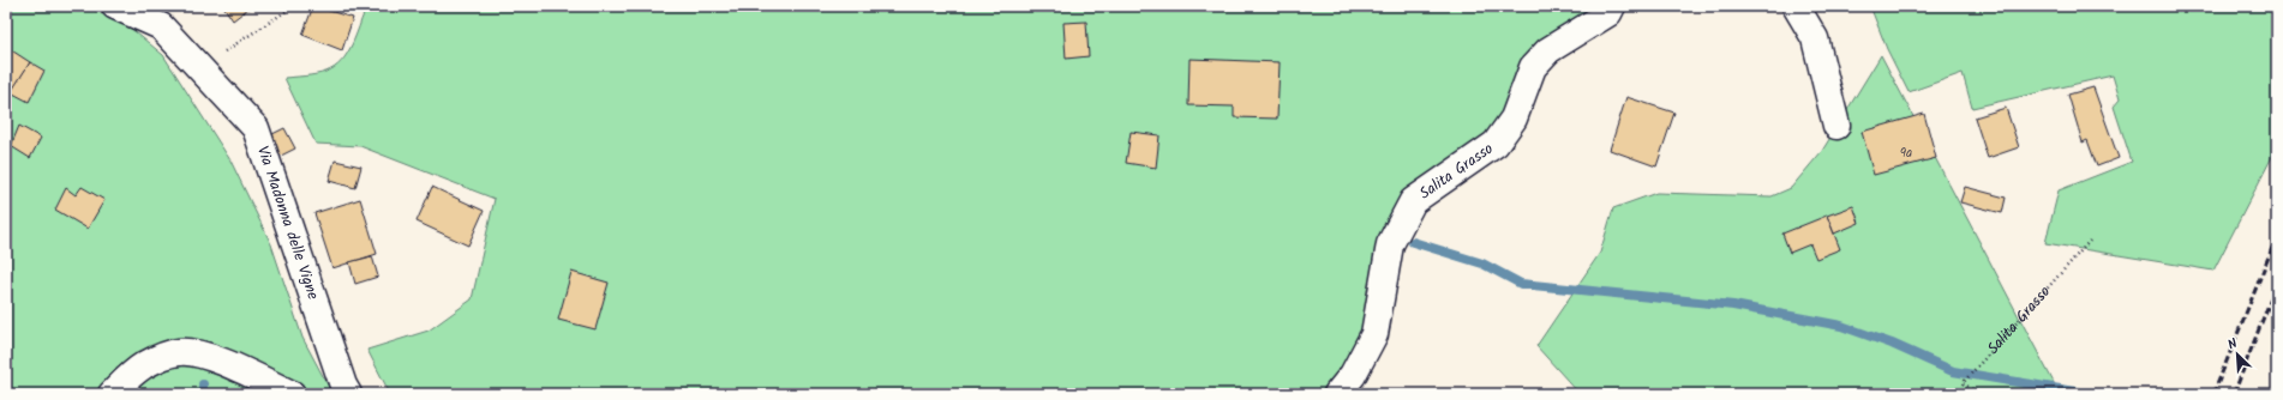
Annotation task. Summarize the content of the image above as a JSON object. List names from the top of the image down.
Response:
{
  "streets": {
    "street": ["Salita Grasso", "Via Madonna delle Vigne"]
  },
  "house_numbers": ["9a"],
  "north": "top left"
}
